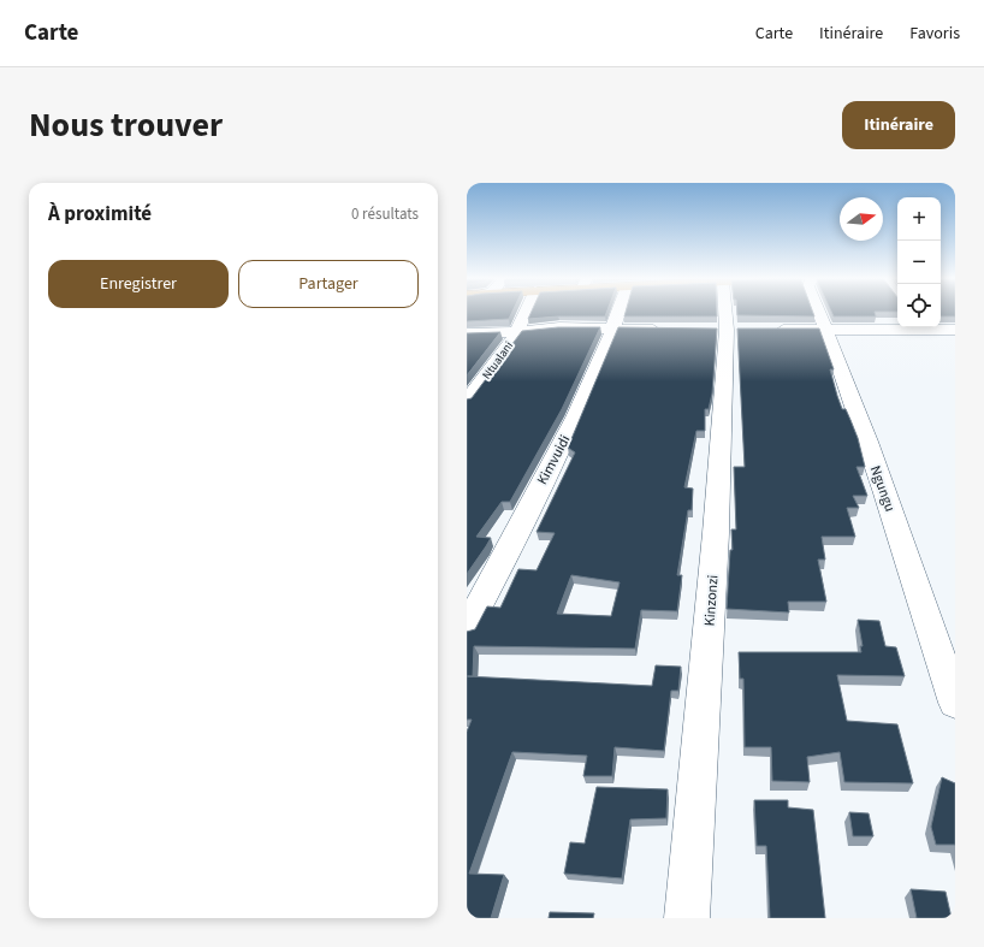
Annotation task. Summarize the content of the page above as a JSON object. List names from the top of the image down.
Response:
{
  "streets": {
    "street": [
      "Ntualani",
      "Kimvuidi",
      "Ngungu",
      "Kinzonzi"
    ]
  },
  "north": "right",
  "page": {
    "header": "Carte",
    "nav": ["Carte", "Itinéraire", "Favoris"],
    "title": "Nous trouver",
    "buttons": [
      "Itinéraire",
      ["Enregistrer", "Partager"]
    ],
    "heading": ["À proximité", "0 résultats"],
    "map_buttons": ["+", "−"]
  }
}
